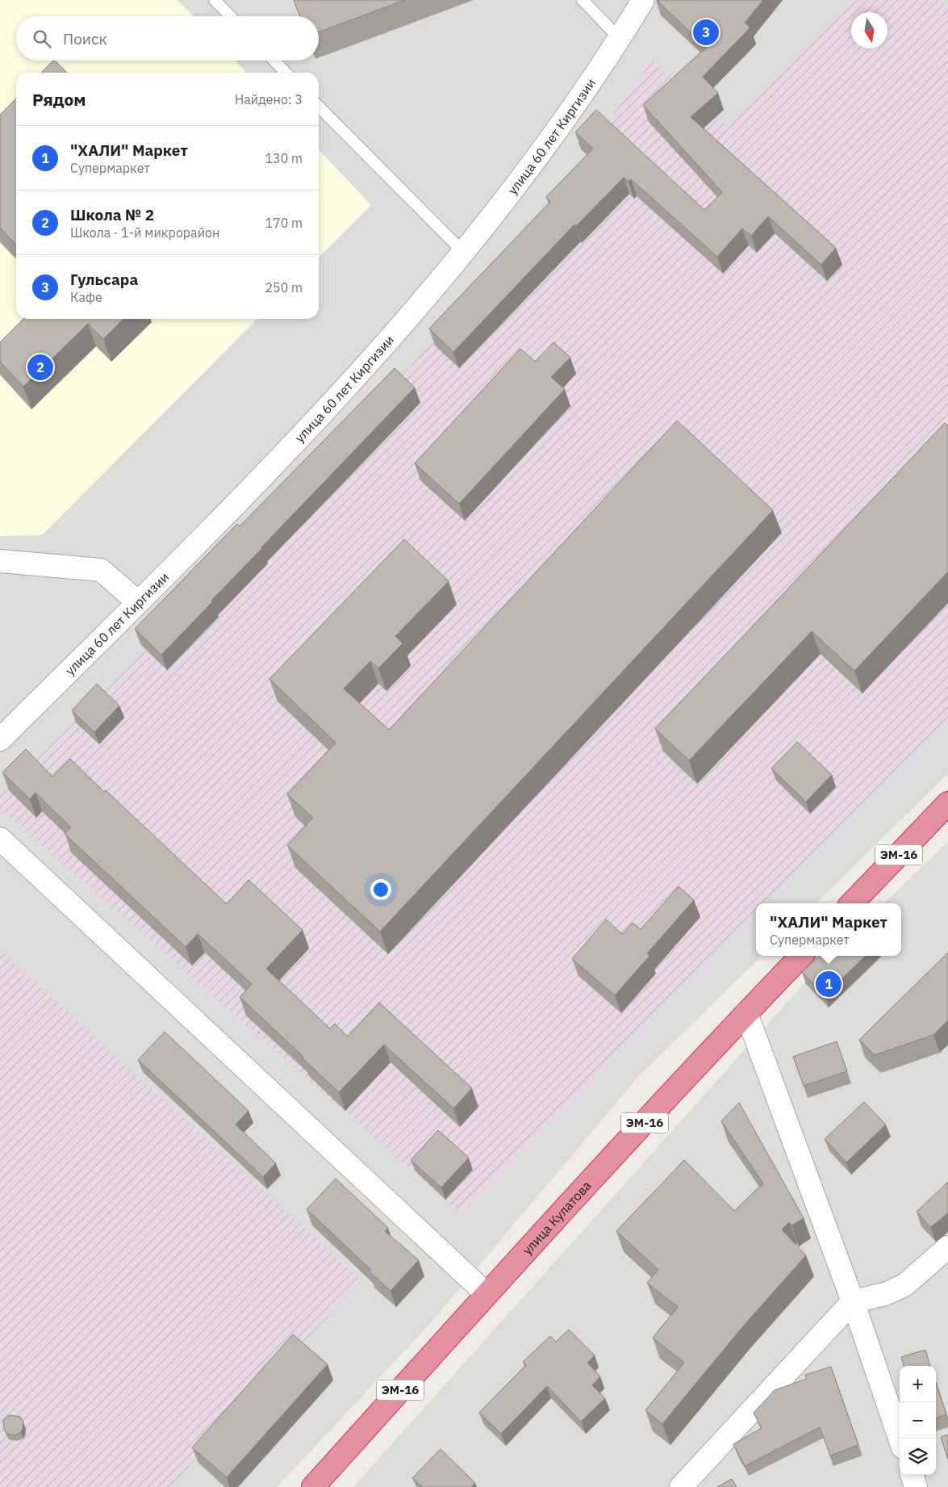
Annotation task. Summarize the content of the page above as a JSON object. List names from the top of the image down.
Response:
{
  "streets": {
    "highway": ["ЭМ-16", "улица Кулатова"],
    "street": ["улица 60 лет Киргизии"]
  },
  "north": "bottom",
  "page": {
    "search": "Поиск",
    "pins": ["3", "2", "1"],
    "heading": ["Рядом", "Найдено: 3"],
    "list": [
      {
        "mark": "1",
        "name": "\"ХАЛИ\" Маркет",
        "note": "Супермаркет",
        "value": "130 m"
      },
      {
        "mark": "2",
        "name": "Школа № 2",
        "note": "Школа · 1-й микрорайон",
        "value": "170 m"
      },
      {
        "mark": "3",
        "name": "Гульсара",
        "note": "Кафе",
        "value": "250 m"
      }
    ],
    "popup": ["\"ХАЛИ\" Маркет", "Супермаркет"],
    "map_buttons": ["+", "−"]
  }
}
